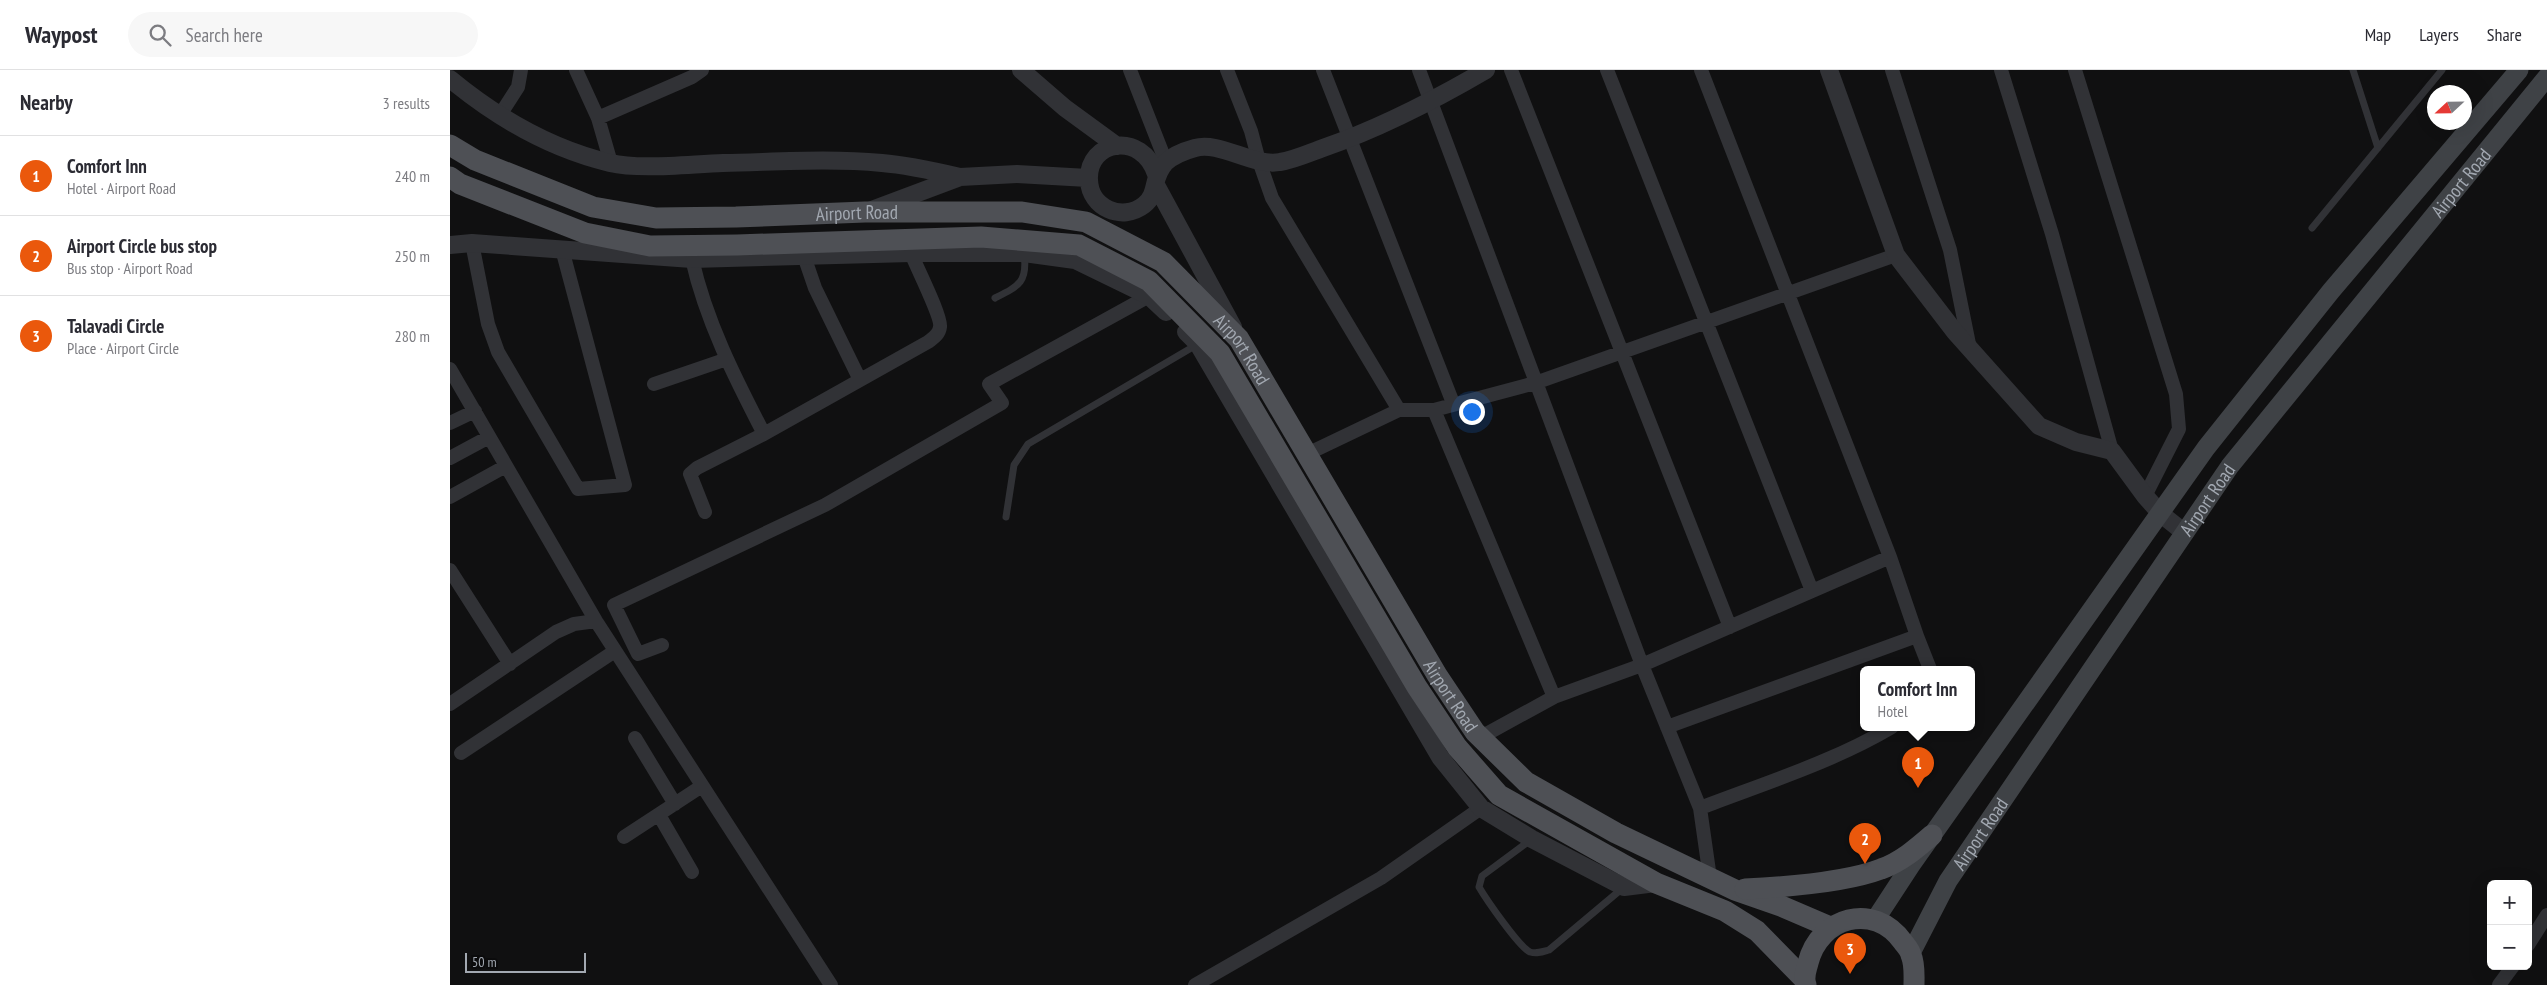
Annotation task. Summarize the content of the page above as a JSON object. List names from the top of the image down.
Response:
{
  "streets": {
    "main road": ["Airport Road"]
  },
  "scale_bar": "50 m",
  "north": "left",
  "page": {
    "header": "Waypost",
    "search": "Search here",
    "nav": ["Map", "Layers", "Share"],
    "heading": ["Nearby", "3 results"],
    "list": [
      {
        "mark": "1",
        "name": "Comfort Inn",
        "note": "Hotel · Airport Road",
        "value": "240 m"
      },
      {
        "mark": "2",
        "name": "Airport Circle bus stop",
        "note": "Bus stop · Airport Road",
        "value": "250 m"
      },
      {
        "mark": "3",
        "name": "Talavadi Circle",
        "note": "Place · Airport Circle",
        "value": "280 m"
      }
    ],
    "popup": ["Comfort Inn", "Hotel"],
    "pins": ["1", "2", "3"],
    "map_buttons": ["+", "−"],
    "scale": "50 m"
  }
}
